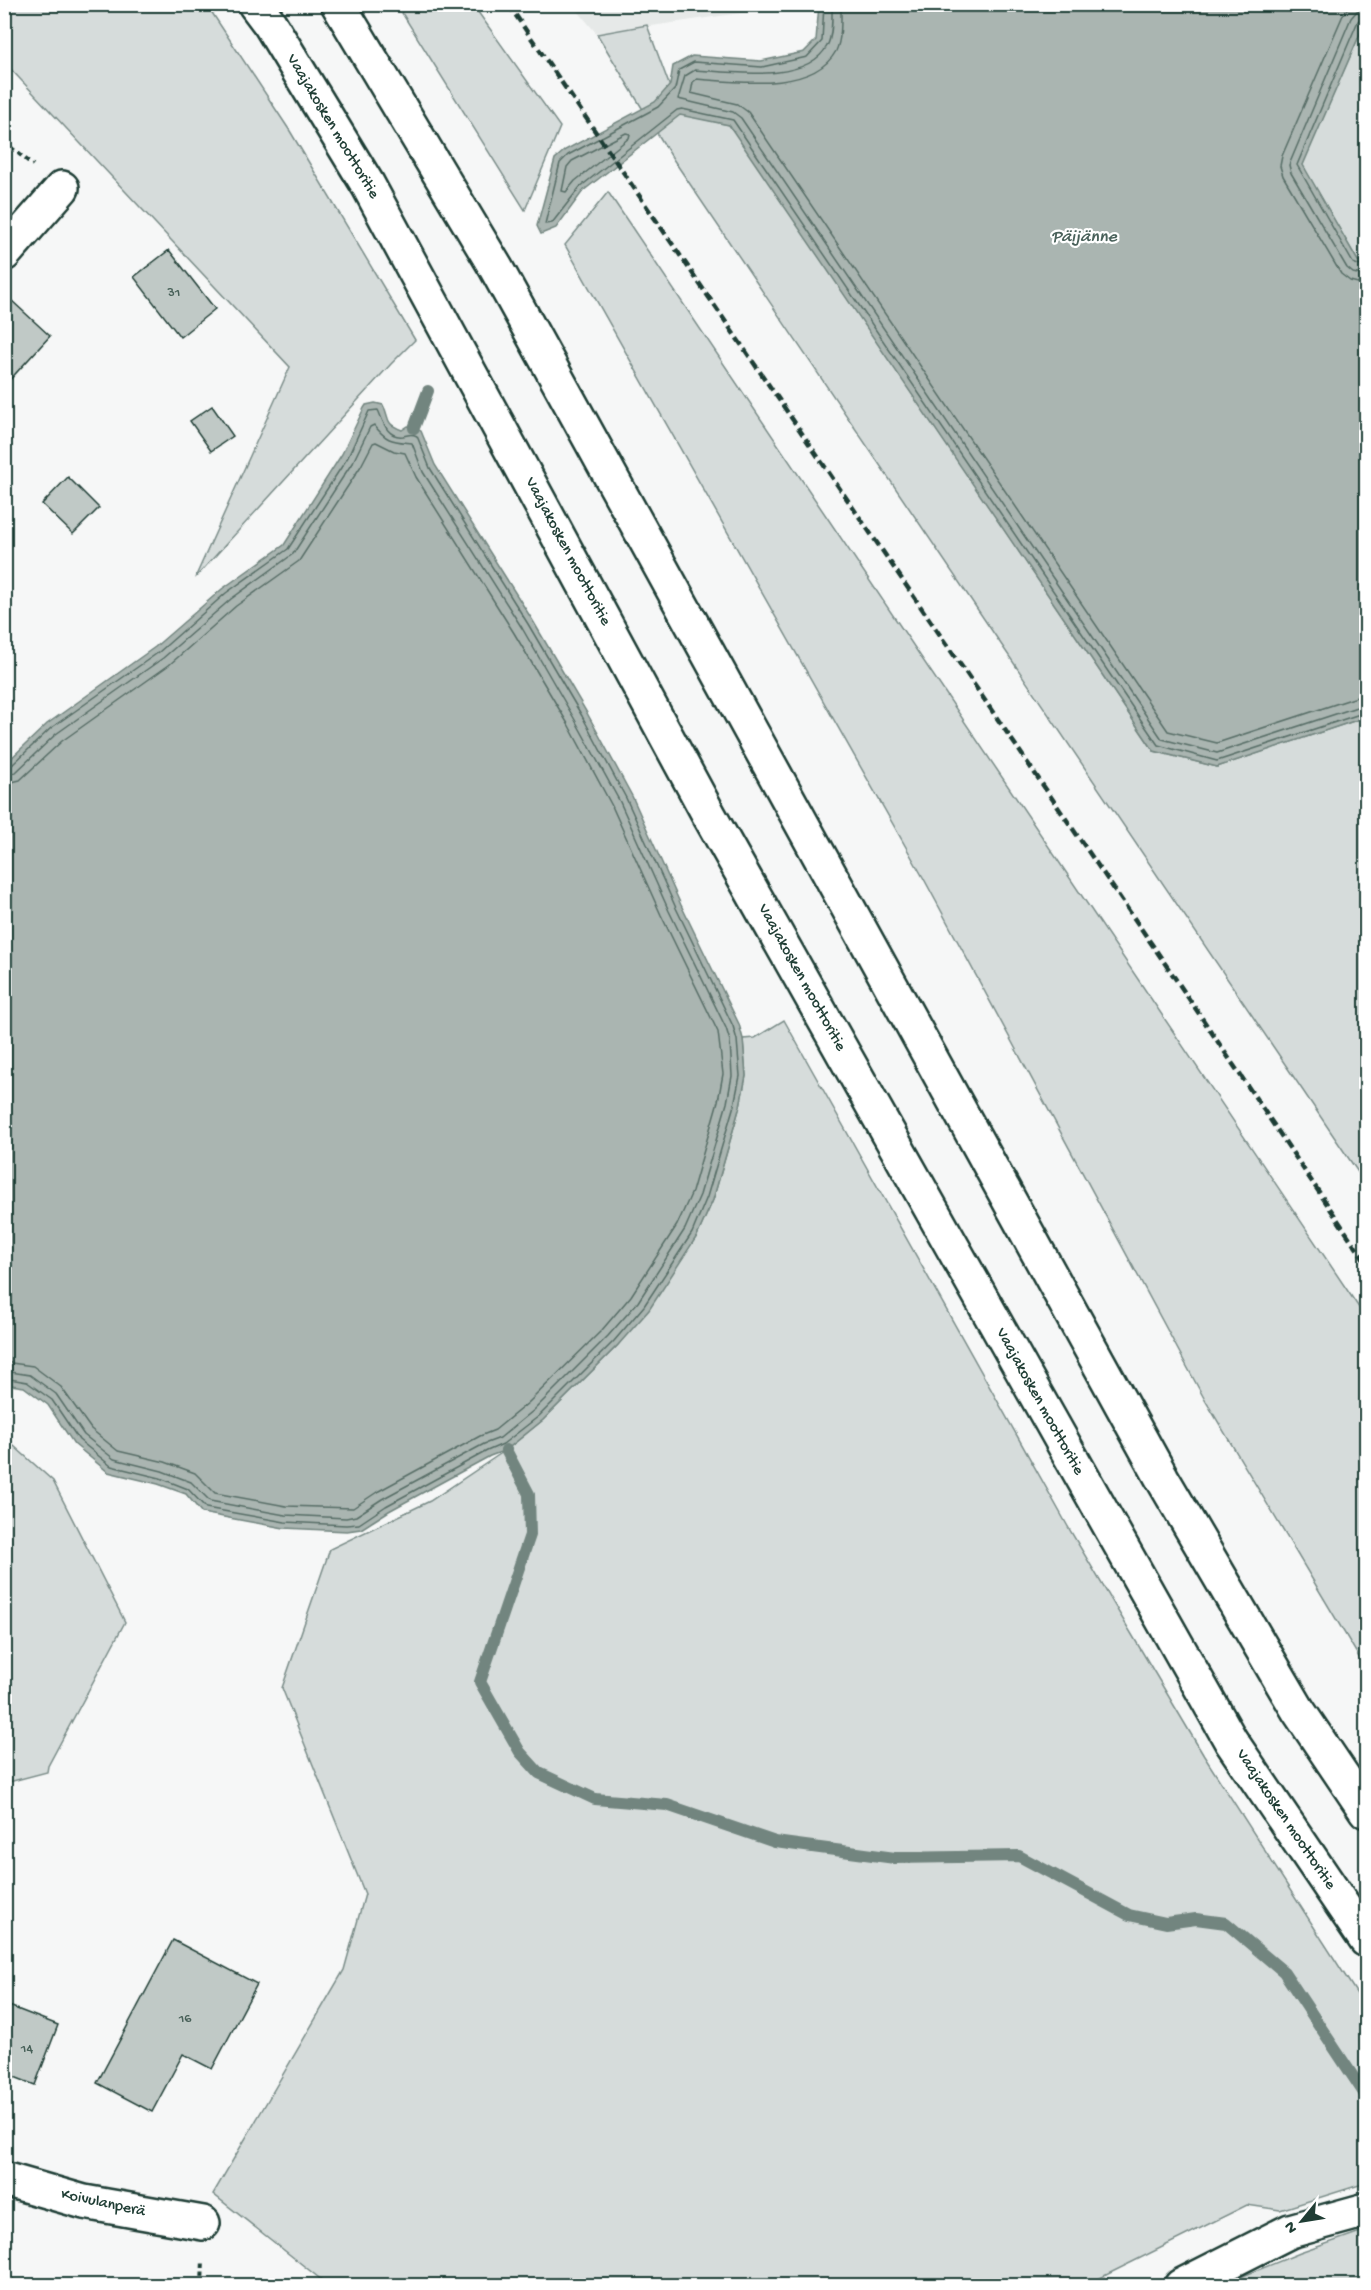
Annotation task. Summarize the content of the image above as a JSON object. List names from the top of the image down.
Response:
{
  "streets": {
    "main road": ["Vaajakosken moottoritie", "Koivulanperä"]
  },
  "water": ["Päijänne"],
  "house_numbers": ["31", "16", "14"],
  "north": "bottom left"
}
